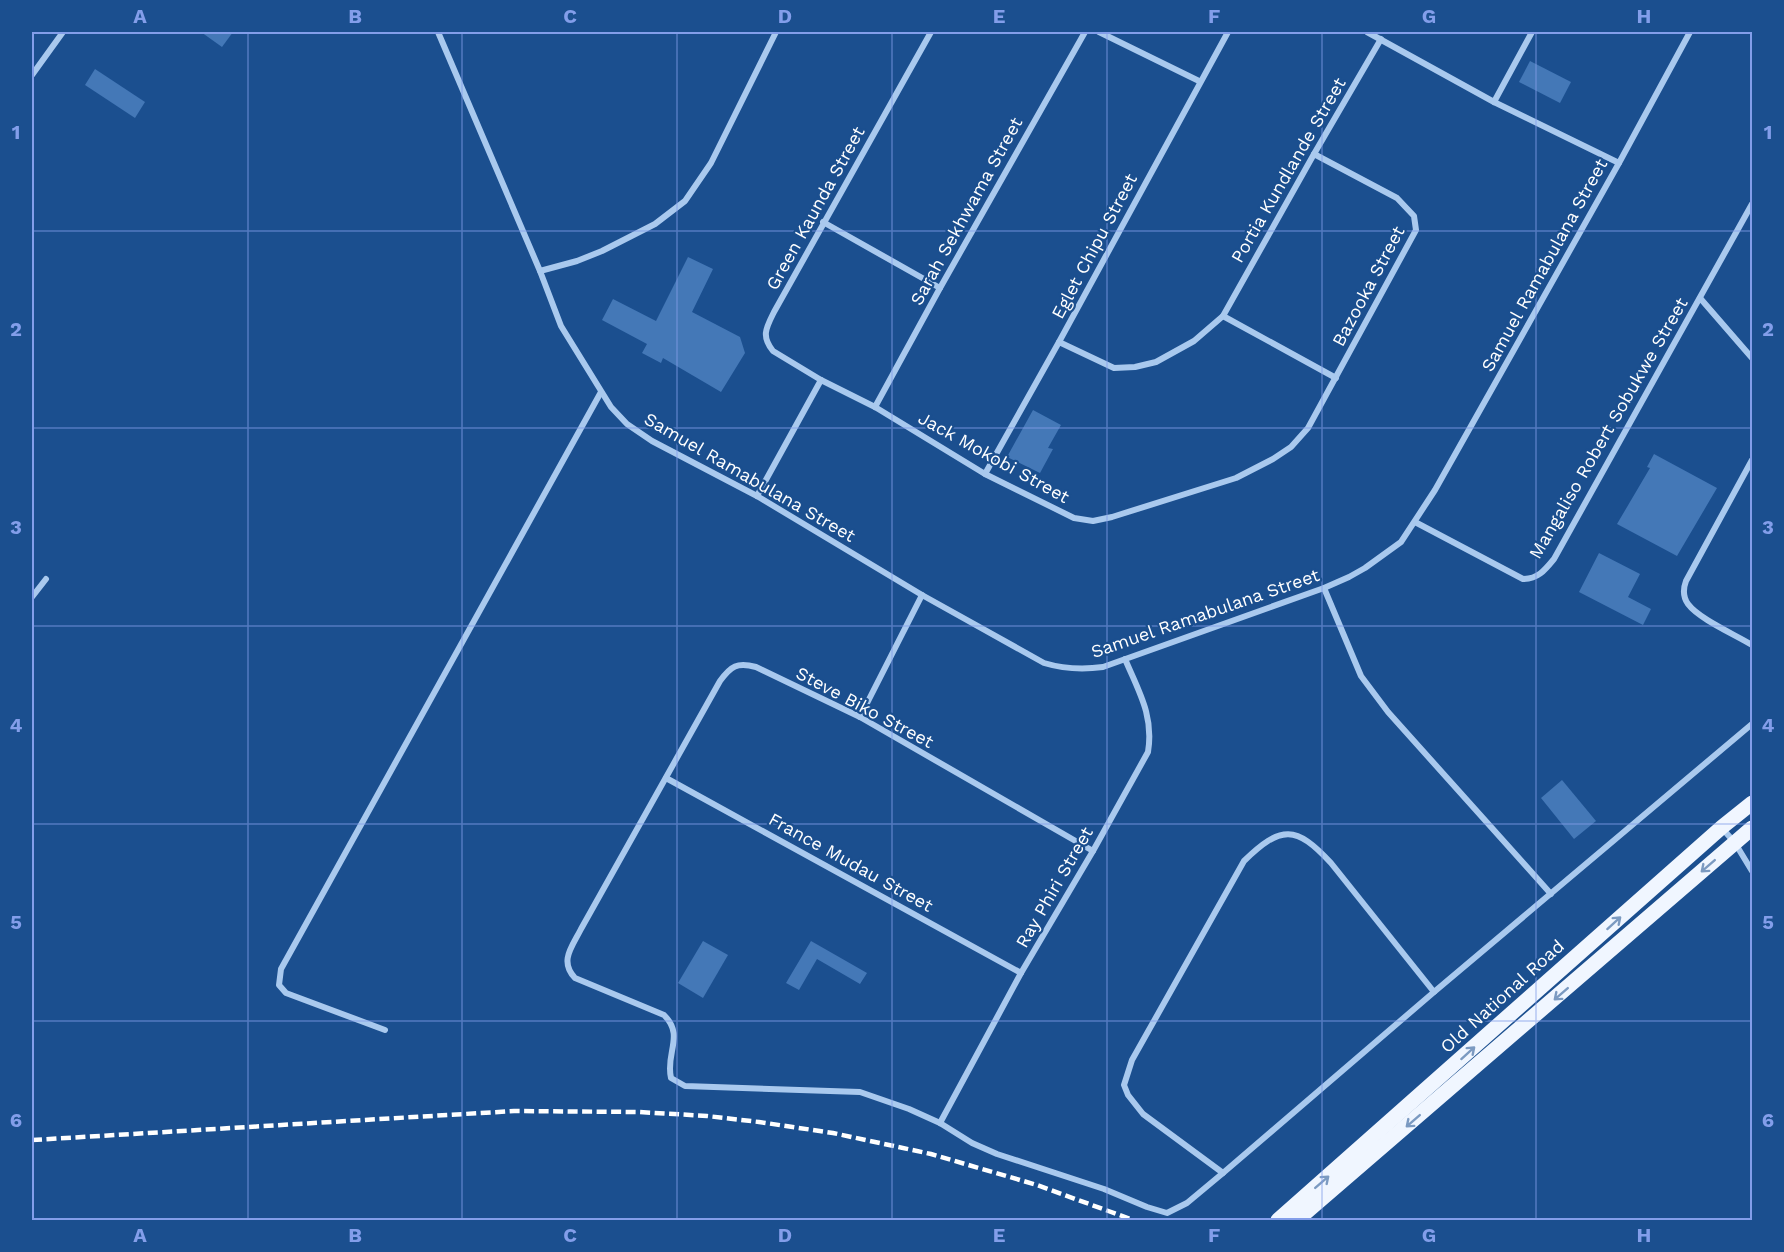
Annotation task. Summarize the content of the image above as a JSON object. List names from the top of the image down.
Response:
{
  "streets": {
    "main road": ["Old National Road"],
    "street": [
      "Portia Kundlande Street",
      "Green Kaunda Street",
      "Sarah Sekhwama Street",
      "Eglet Chipu Street",
      "Samuel Ramabulana Street",
      "Bazooka Street",
      "Mangaliso Robert Sobukwe Street",
      "Jack Mokobi Street",
      "Steve Biko Street",
      "France Mudau Street",
      "Ray Phiri Street"
    ]
  },
  "crossings": [
    ["Portia Kundlande Street", "Bazooka Street"],
    ["Green Kaunda Street", "Jack Mokobi Street"],
    ["Sarah Sekhwama Street", "Jack Mokobi Street"],
    ["Eglet Chipu Street", "Jack Mokobi Street"],
    ["Samuel Ramabulana Street", "Mangaliso Robert Sobukwe Street"],
    ["Samuel Ramabulana Street", "Ray Phiri Street"],
    ["Bazooka Street", "Jack Mokobi Street"],
    ["Steve Biko Street", "France Mudau Street"],
    ["Steve Biko Street", "Ray Phiri Street"],
    ["France Mudau Street", "Ray Phiri Street"]
  ],
  "grid": {
    "columns": [
      "A",
      "B",
      "C",
      "D",
      "E",
      "F",
      "G",
      "H"
    ],
    "rows": [
      "1",
      "2",
      "3",
      "4",
      "5",
      "6"
    ]
  }
}
